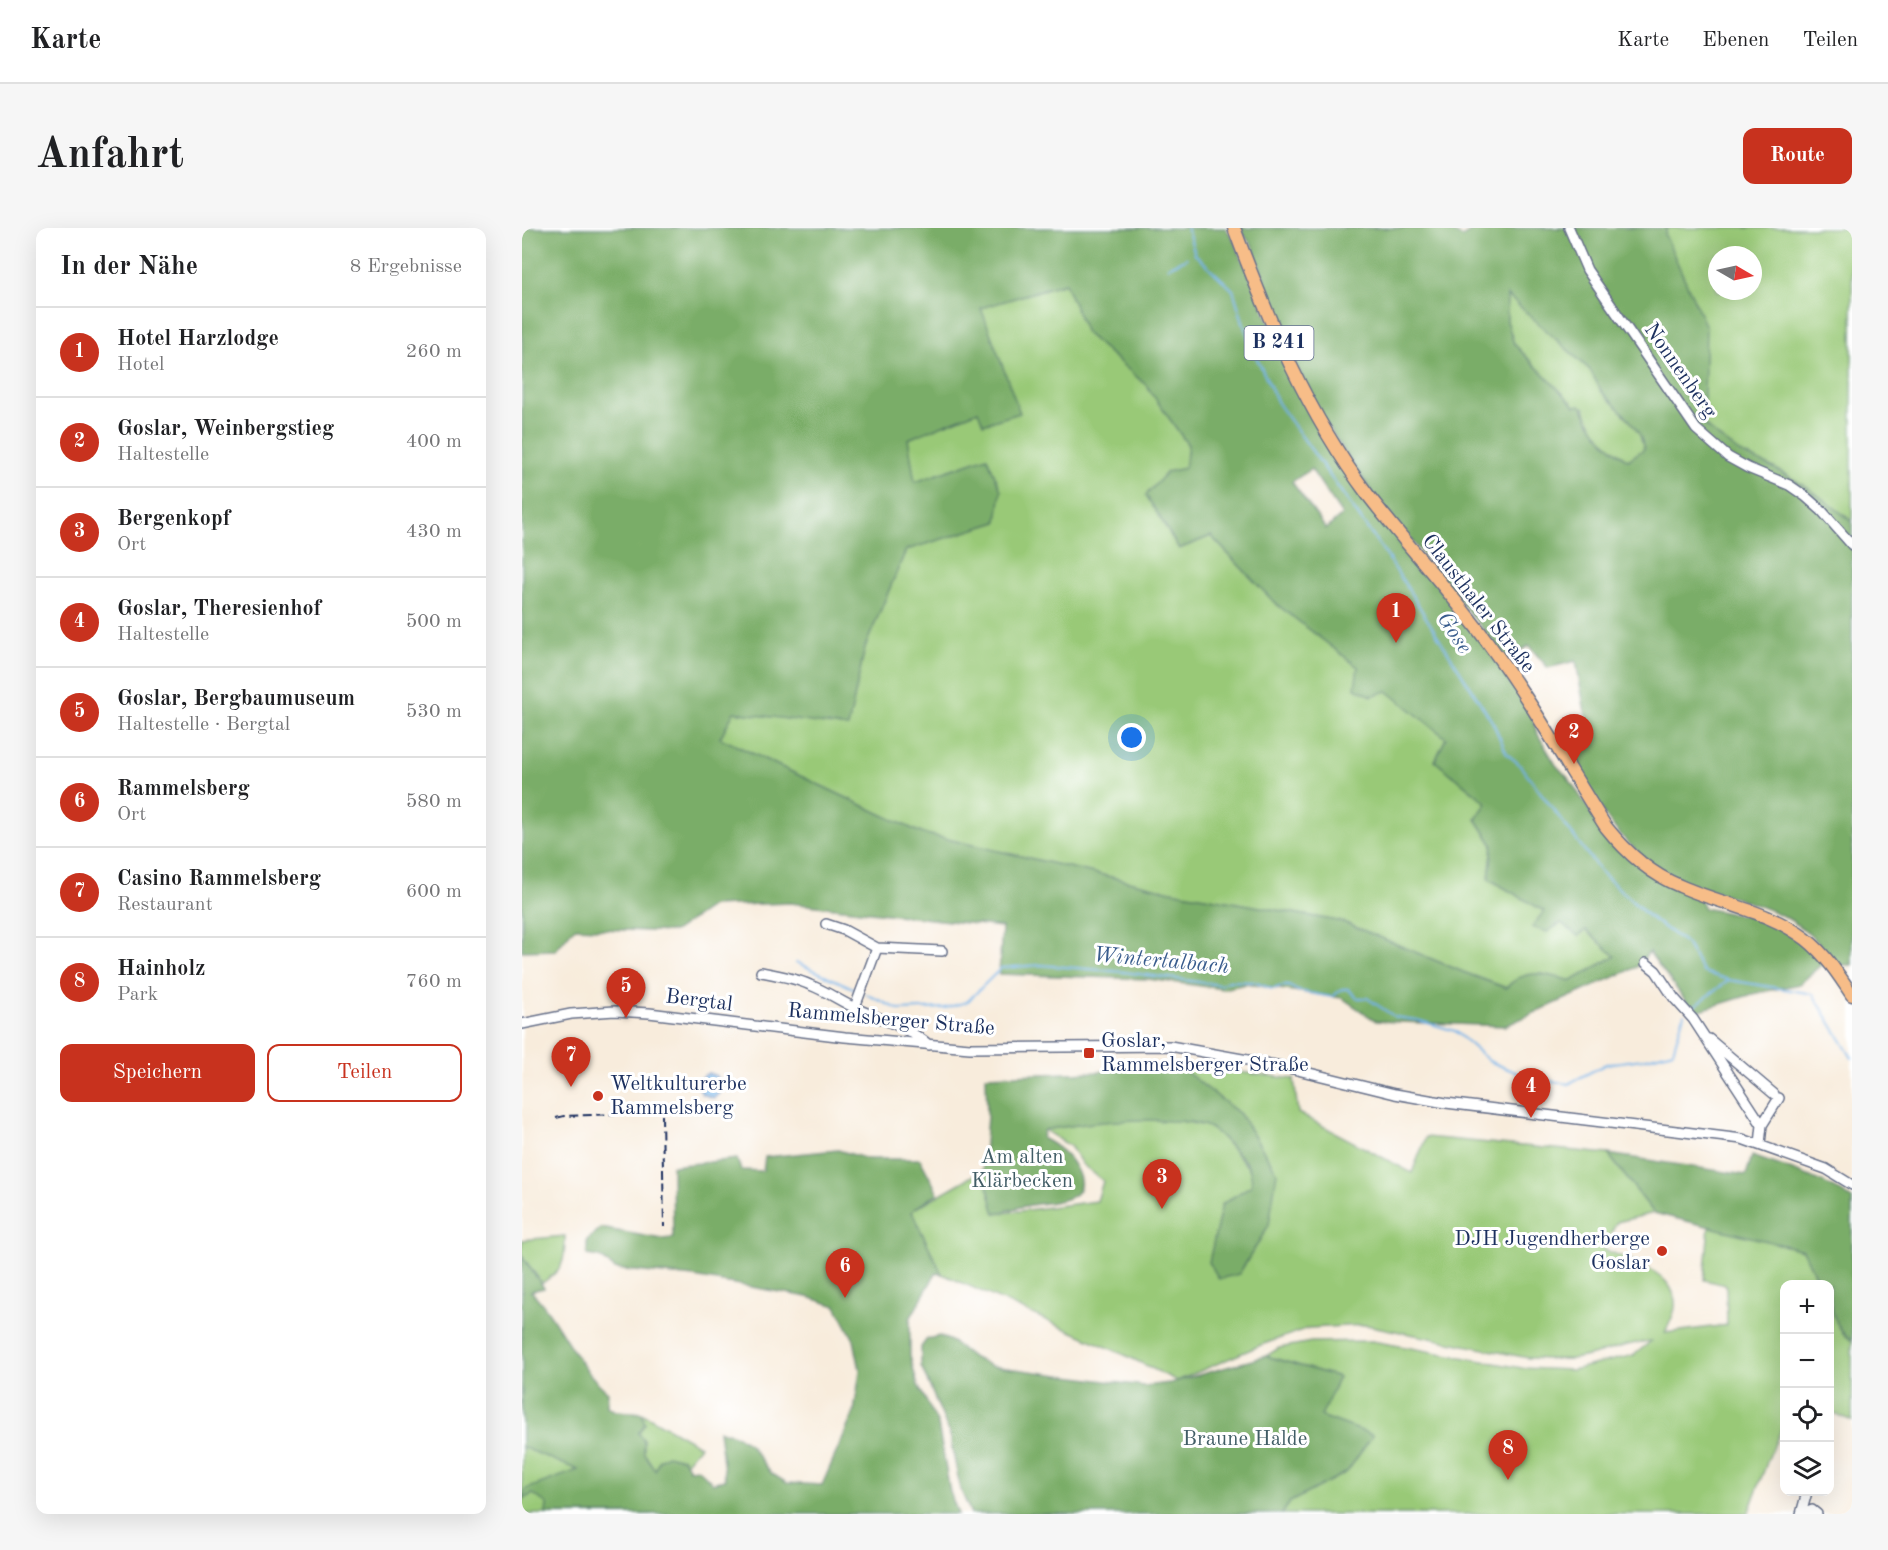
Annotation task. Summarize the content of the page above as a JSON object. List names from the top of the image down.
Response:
{
  "streets": {
    "main road": ["B 241", "Clausthaler Straße"],
    "street": ["Nonnenberg", "Bergtal", "Rammelsberger Straße"]
  },
  "crossings": [
    ["Bergtal", "Rammelsberger Straße"]
  ],
  "water": ["Gose", "Wintertalbach"],
  "parks": ["Am alten Klärbecken", "Braune Halde"],
  "places": {
    "transit": ["Goslar, Rammelsberger Straße"],
    "other": ["Weltkulturerbe Rammelsberg", "DJH Jugendherberge Goslar"]
  },
  "north": "right",
  "page": {
    "header": "Karte",
    "nav": ["Karte", "Ebenen", "Teilen"],
    "buttons": [
      "Route",
      ["Speichern", "Teilen"]
    ],
    "title": "Anfahrt",
    "heading": ["In der Nähe", "8 Ergebnisse"],
    "list": [
      {
        "mark": "1",
        "name": "Hotel Harzlodge",
        "note": "Hotel",
        "value": "260 m"
      },
      {
        "mark": "2",
        "name": "Goslar, Weinbergstieg",
        "note": "Haltestelle",
        "value": "400 m"
      },
      {
        "mark": "3",
        "name": "Bergenkopf",
        "note": "Ort",
        "value": "430 m"
      },
      {
        "mark": "4",
        "name": "Goslar, Theresienhof",
        "note": "Haltestelle",
        "value": "500 m"
      },
      {
        "mark": "5",
        "name": "Goslar, Bergbaumuseum",
        "note": "Haltestelle · Bergtal",
        "value": "530 m"
      },
      {
        "mark": "6",
        "name": "Rammelsberg",
        "note": "Ort",
        "value": "580 m"
      },
      {
        "mark": "7",
        "name": "Casino Rammelsberg",
        "note": "Restaurant",
        "value": "600 m"
      },
      {
        "mark": "8",
        "name": "Hainholz",
        "note": "Park",
        "value": "760 m"
      }
    ],
    "pins": [
      "1",
      "2",
      "5",
      "7",
      "4",
      "3",
      "6",
      "8"
    ],
    "map_buttons": ["+", "−"]
  }
}
